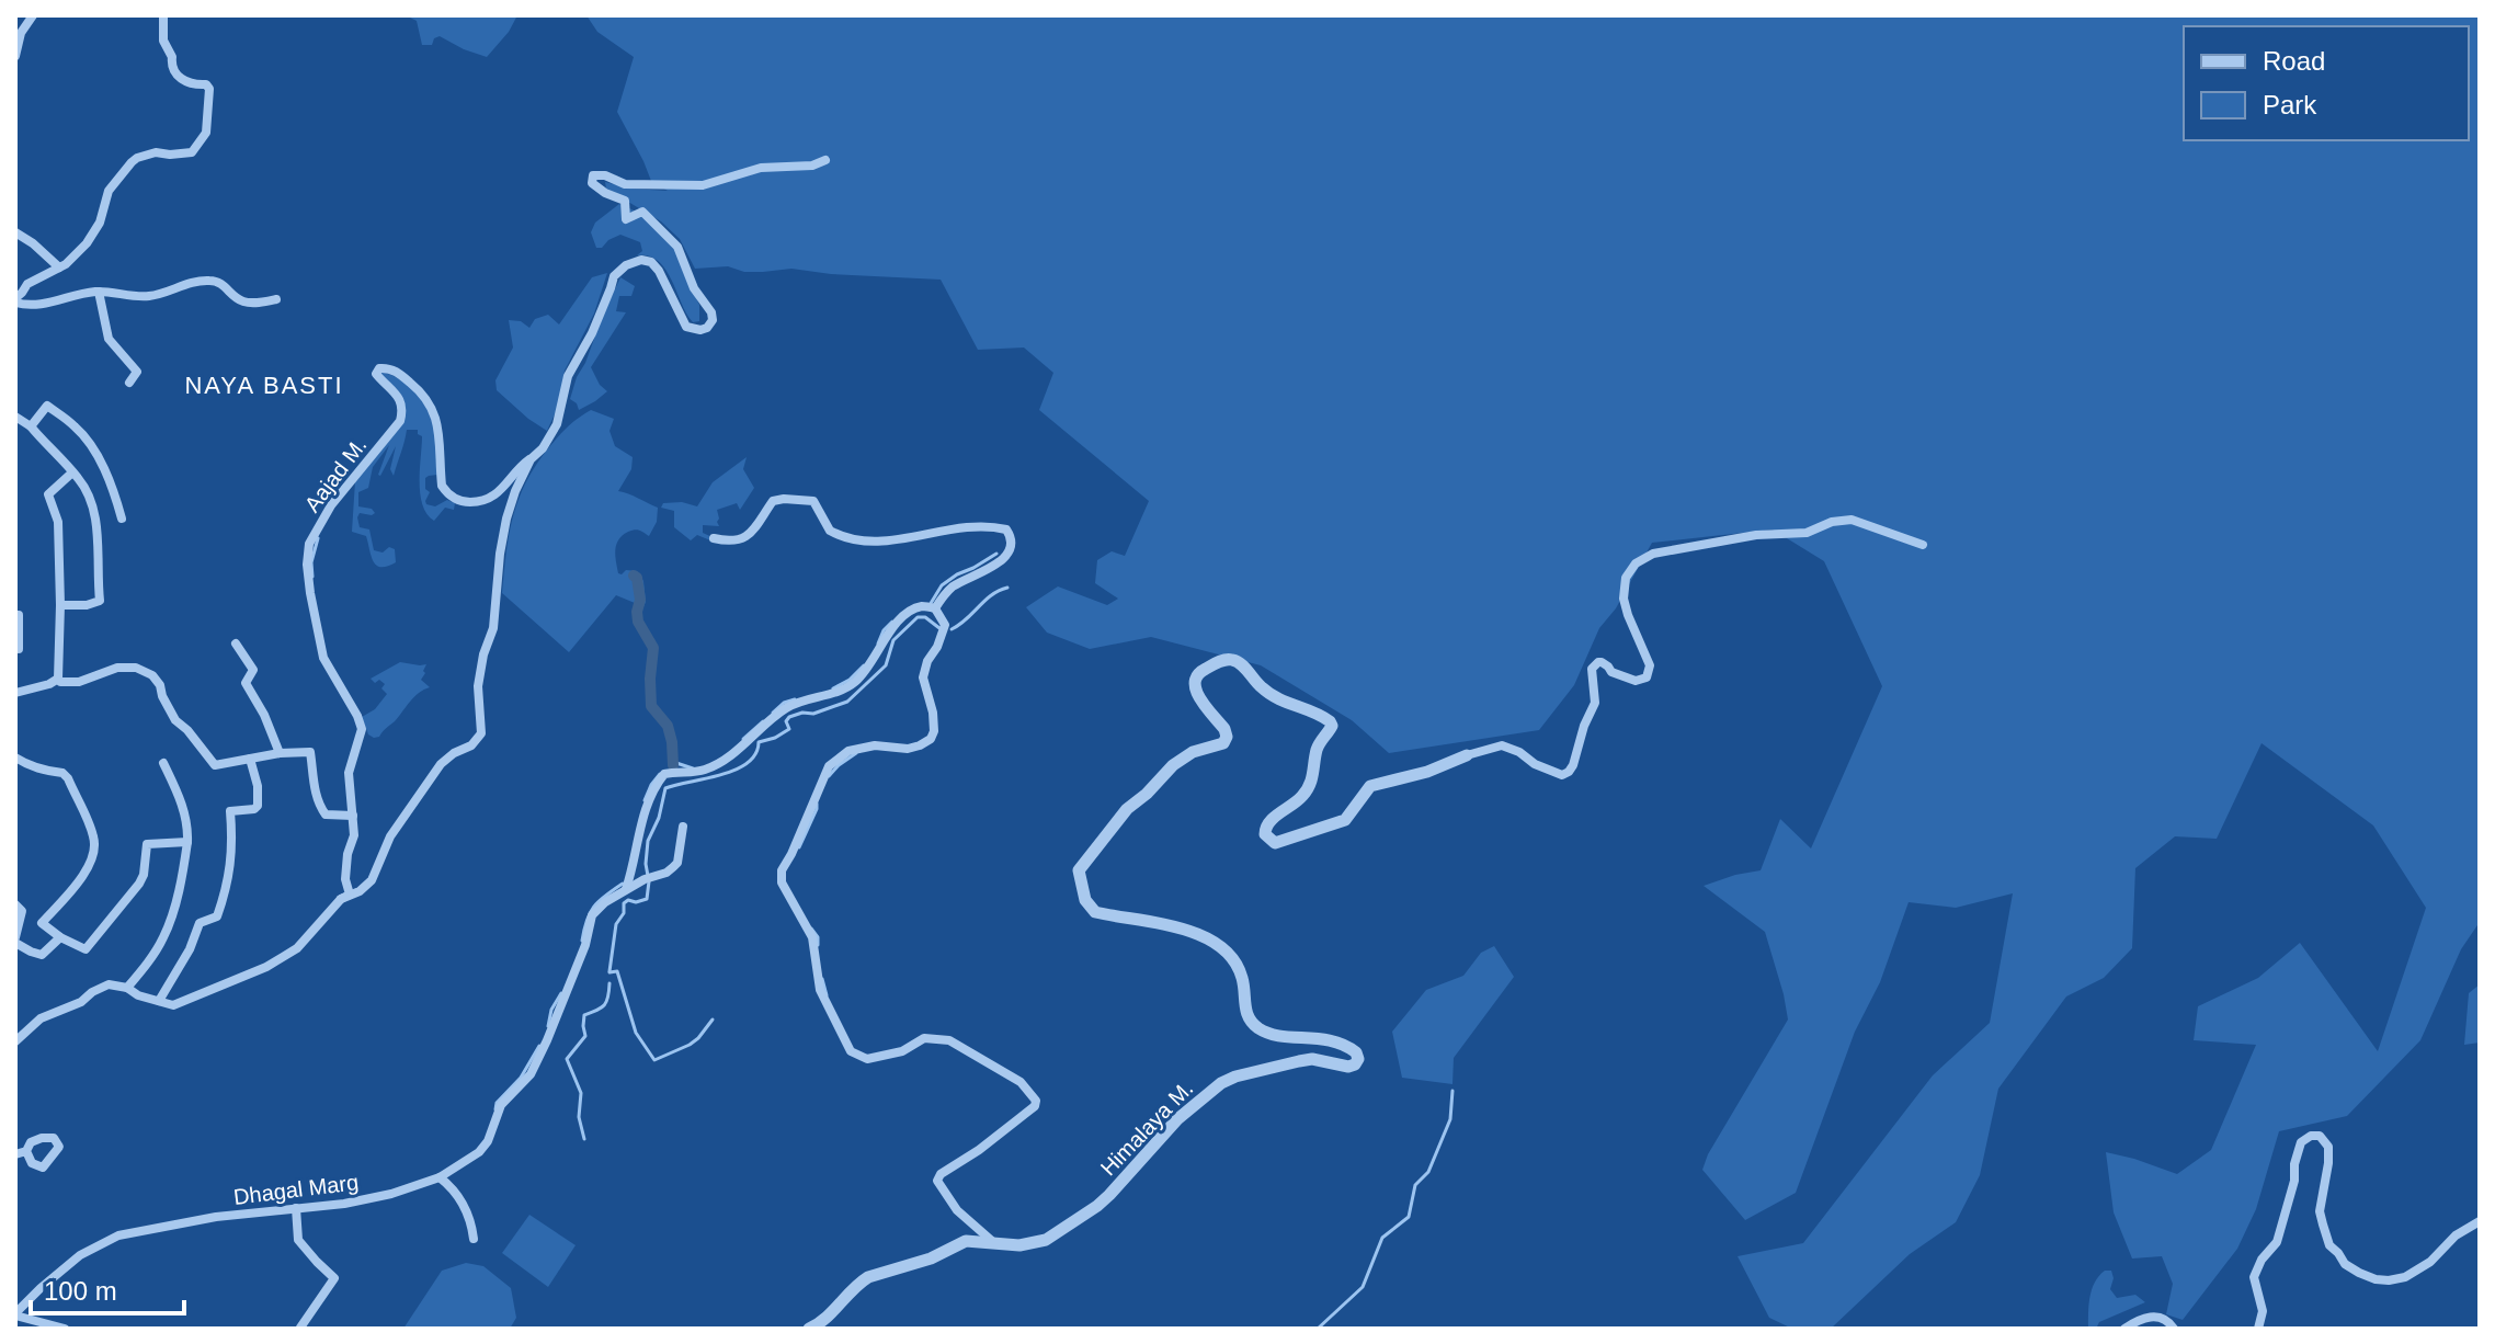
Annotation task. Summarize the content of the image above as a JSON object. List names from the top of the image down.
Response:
{
  "streets": {
    "street": ["Aajad M.", "Himalaya M.", "Dhagal Marg"]
  },
  "districts": ["NAYA BASTI"],
  "legend": ["Road", "Park"],
  "scale_bar": "100 m"
}
